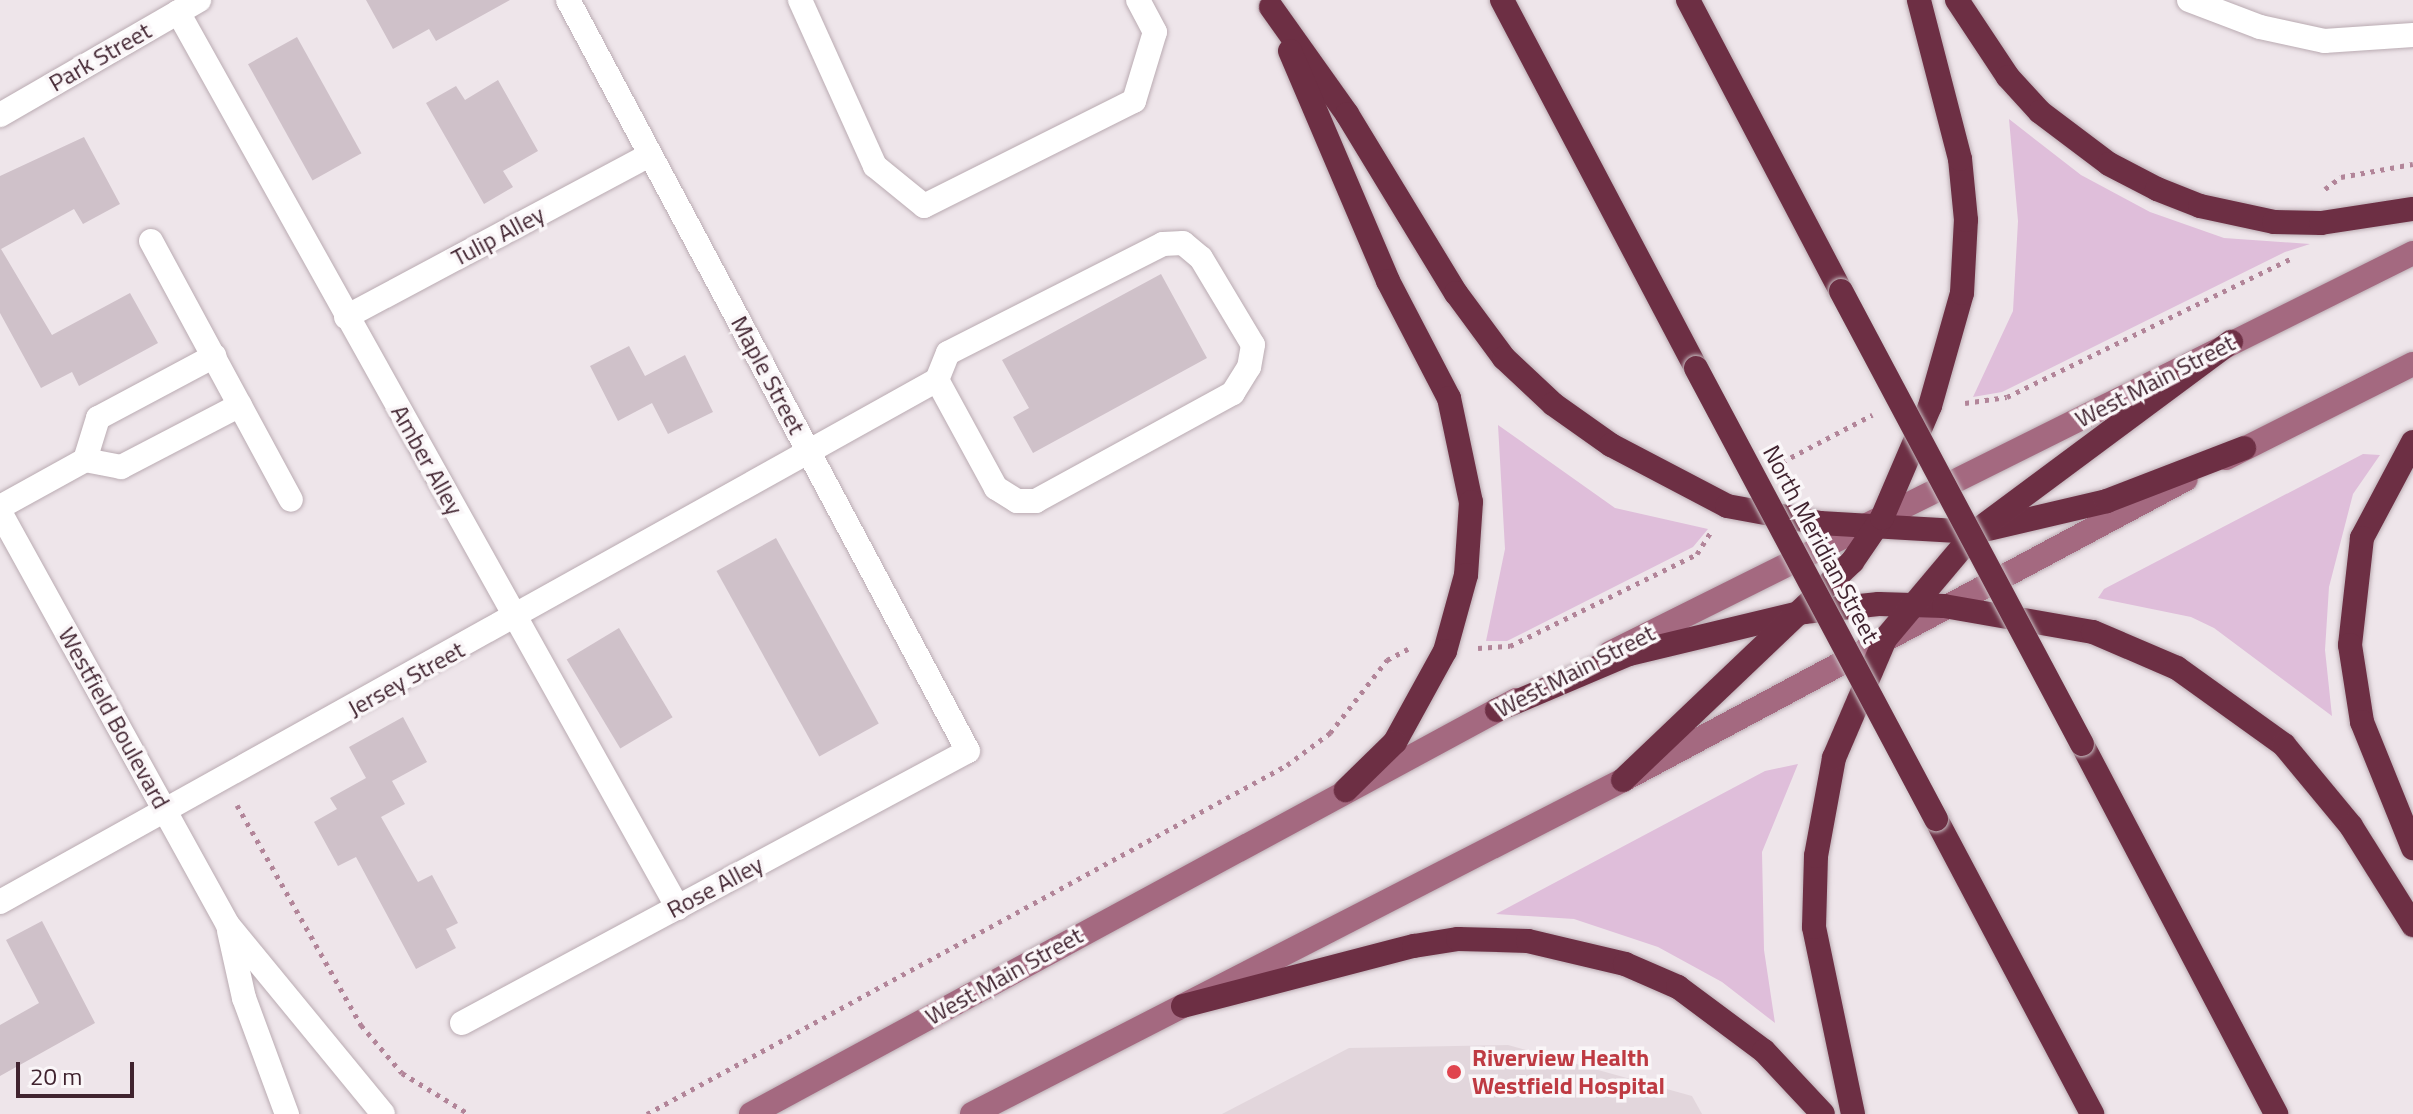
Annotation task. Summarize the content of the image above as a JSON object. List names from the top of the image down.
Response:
{
  "streets": {
    "highway": ["North Meridian Street"],
    "main road": ["West Main Street"],
    "street": [
      "Park Street",
      "Tulip Alley",
      "Maple Street",
      "Amber Alley",
      "Jersey Street",
      "Westfield Boulevard",
      "Rose Alley"
    ]
  },
  "crossings": [
    ["Park Street", "Amber Alley"],
    ["Tulip Alley", "Maple Street"],
    ["Tulip Alley", "Amber Alley"],
    ["Maple Street", "Jersey Street"],
    ["Maple Street", "Rose Alley"],
    ["Amber Alley", "Jersey Street"],
    ["Amber Alley", "Rose Alley"],
    ["Jersey Street", "Westfield Boulevard"]
  ],
  "places": ["Riverview Health Westfield Hospital"],
  "scale_bar": "20 m"
}
